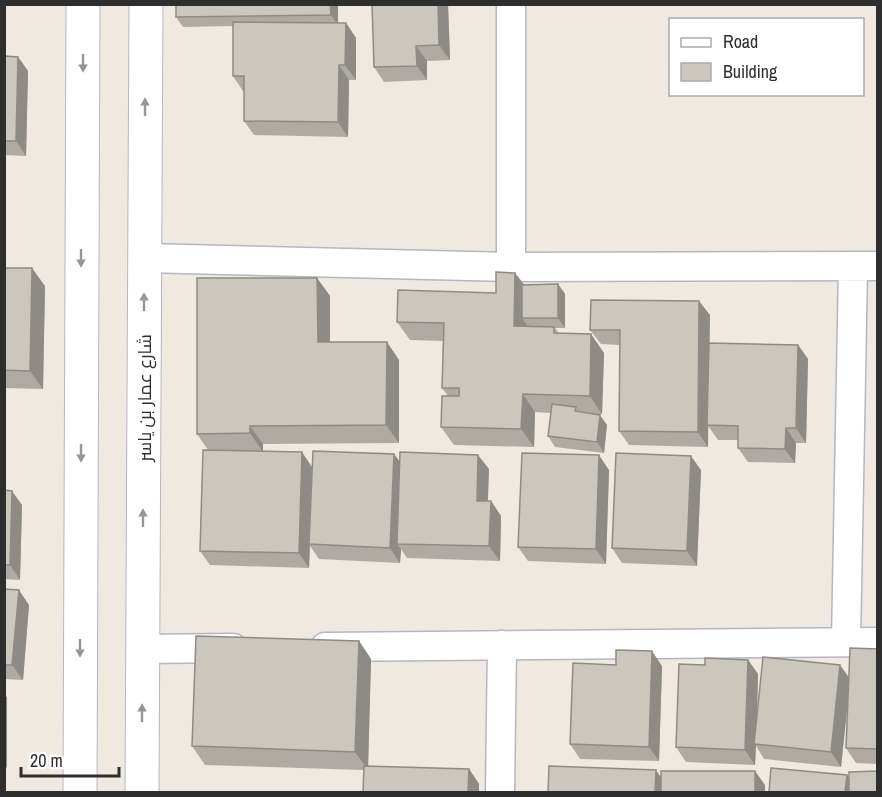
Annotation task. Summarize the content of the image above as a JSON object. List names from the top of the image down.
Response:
{
  "streets": {
    "street": ["شارع عمار بن ياسر"]
  },
  "legend": ["Road", "Building"],
  "scale_bar": "20 m"
}
